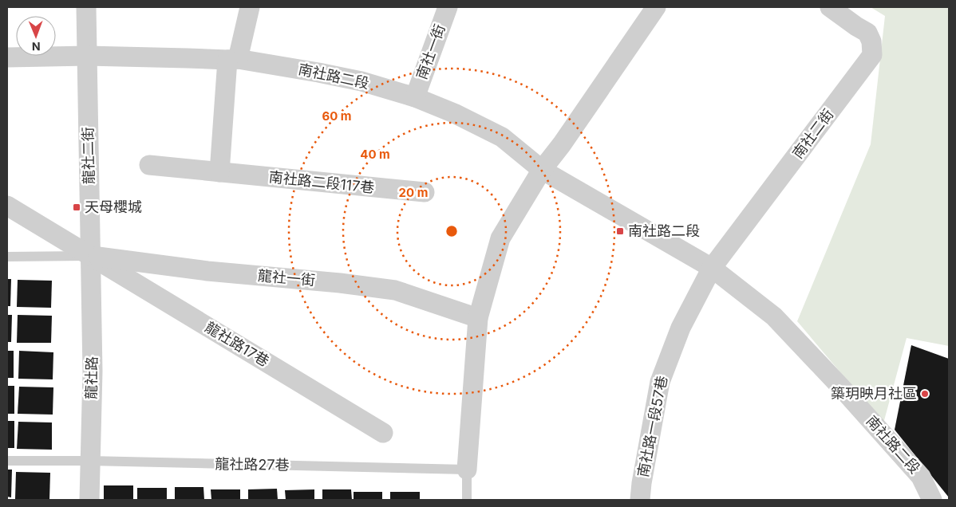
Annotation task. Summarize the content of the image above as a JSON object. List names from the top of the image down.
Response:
{
  "streets": {
    "street": [
      "南社一街",
      "南社路二段",
      "南社二街",
      "龍社二街",
      "南社路二段117巷",
      "龍社一街",
      "龍社路17巷",
      "龍社路",
      "南社路一段57巷"
    ],
    "lane": ["龍社路27巷"]
  },
  "crossings": [
    ["南社一街", "南社路二段"],
    ["南社路二段", "南社二街"],
    ["南社路二段", "龍社二街"],
    ["南社路二段", "南社路一段57巷"],
    ["南社二街", "南社路一段57巷"],
    ["龍社二街", "龍社一街"],
    ["龍社二街", "龍社路17巷"],
    ["龍社二街", "龍社路"],
    ["龍社一街", "龍社路17巷"],
    ["龍社一街", "龍社路"],
    ["龍社路17巷", "龍社路"],
    ["龍社路", "龍社路27巷"]
  ],
  "places": {
    "transit": ["天母櫻城", "南社路二段"],
    "other": ["築玥映月社區"]
  },
  "north": "bottom",
  "rings": ["60 m", "40 m", "20 m"]
}
